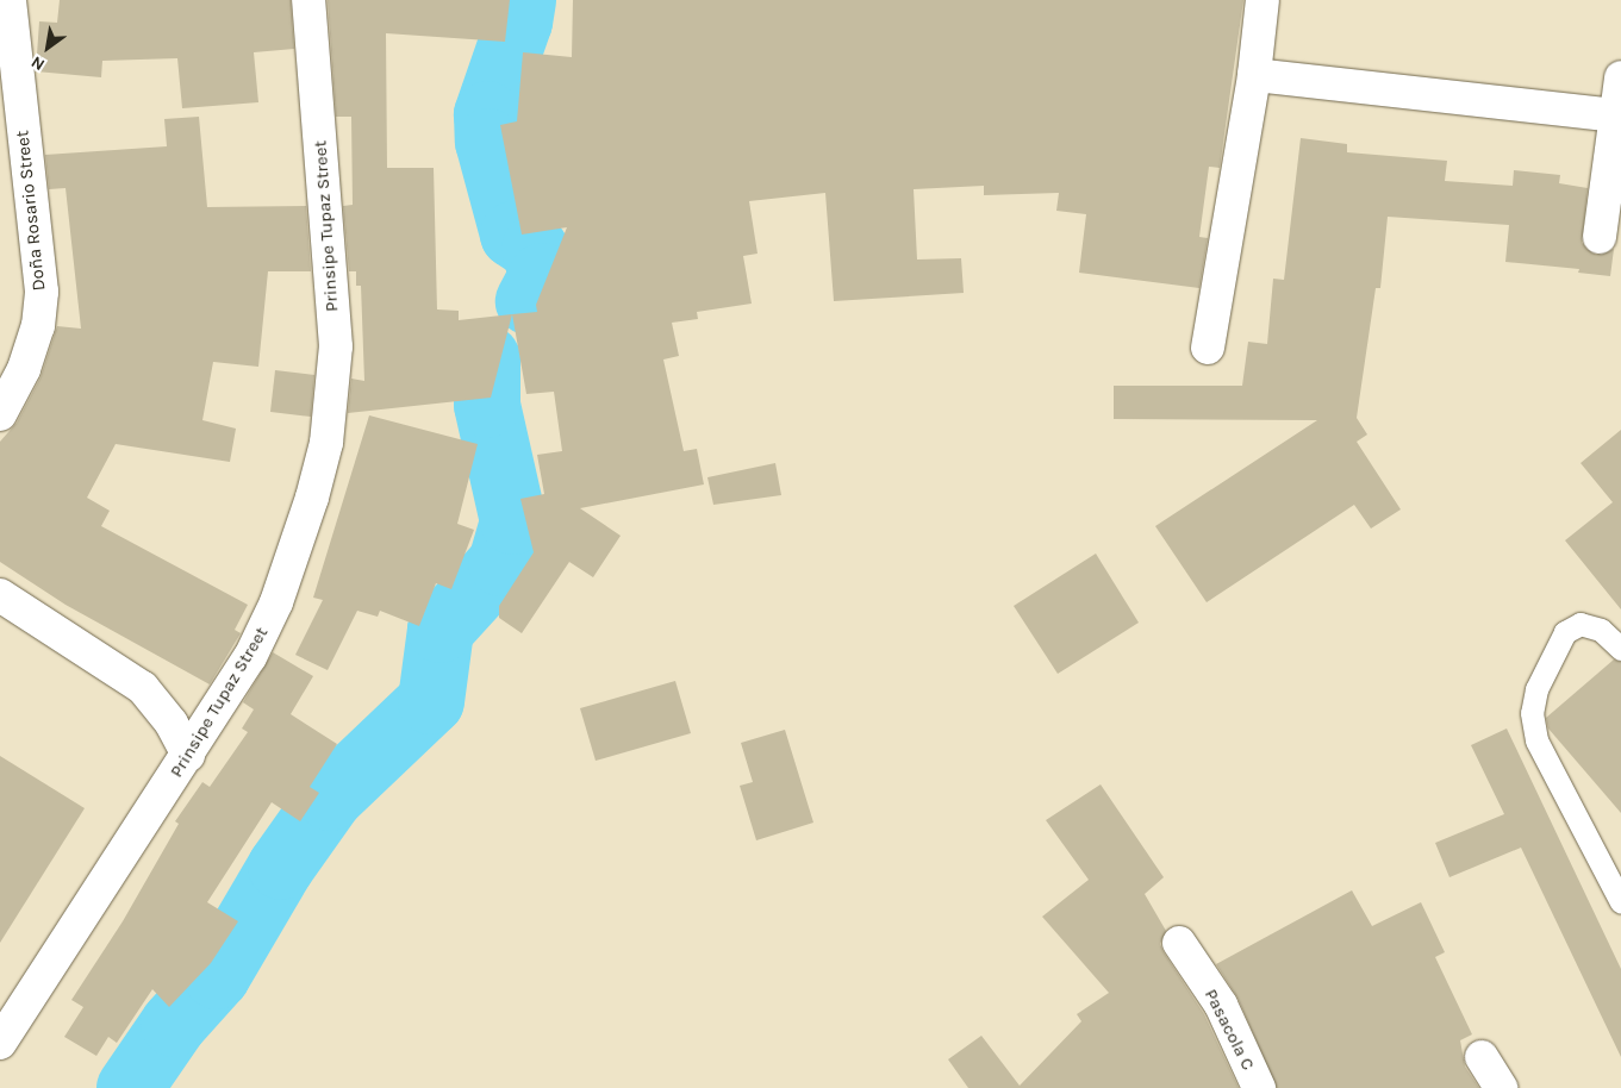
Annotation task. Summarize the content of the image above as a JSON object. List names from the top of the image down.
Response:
{
  "streets": {
    "street": ["Doña Rosario Street", "Prinsipe Tupaz Street", "Pasacola C"]
  },
  "north": "bottom left"
}
